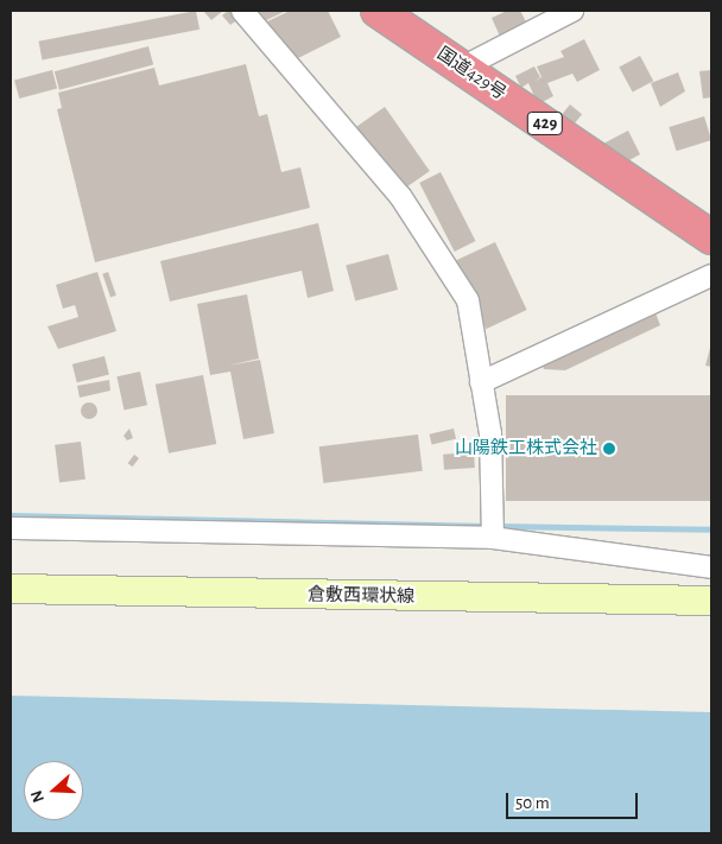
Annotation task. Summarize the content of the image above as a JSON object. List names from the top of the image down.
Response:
{
  "streets": {
    "highway": ["国道429号", "429"],
    "main road": ["倉敷西環状線"]
  },
  "places": ["山陽鉄工株式会社"],
  "scale_bar": "50 m",
  "north": "left"
}
